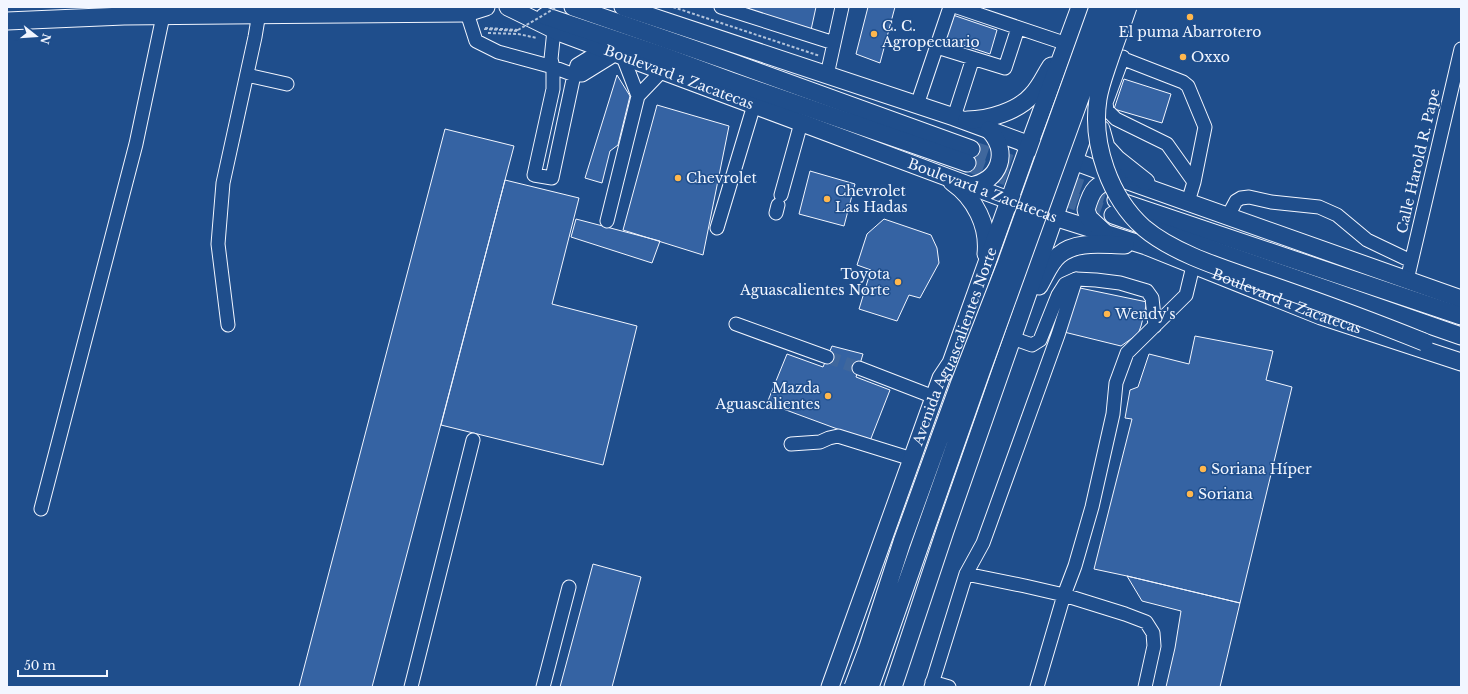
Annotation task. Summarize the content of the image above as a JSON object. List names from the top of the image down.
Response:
{
  "streets": {
    "main road": ["Boulevard a Zacatecas", "Avenida Aguascalientes Norte"],
    "street": ["Calle Harold R. Pape"]
  },
  "crossings": [
    ["Boulevard a Zacatecas", "Avenida Aguascalientes Norte"]
  ],
  "places": [
    "El puma Abarrotero",
    "C. C. Agropecuario",
    "Oxxo",
    "Chevrolet",
    "Chevrolet Las Hadas",
    "Toyota Aguascalientes Norte",
    "Wendy's",
    "Mazda Aguascalientes",
    "Soriana Híper",
    "Soriana"
  ],
  "scale_bar": "50 m",
  "north": "right"
}
